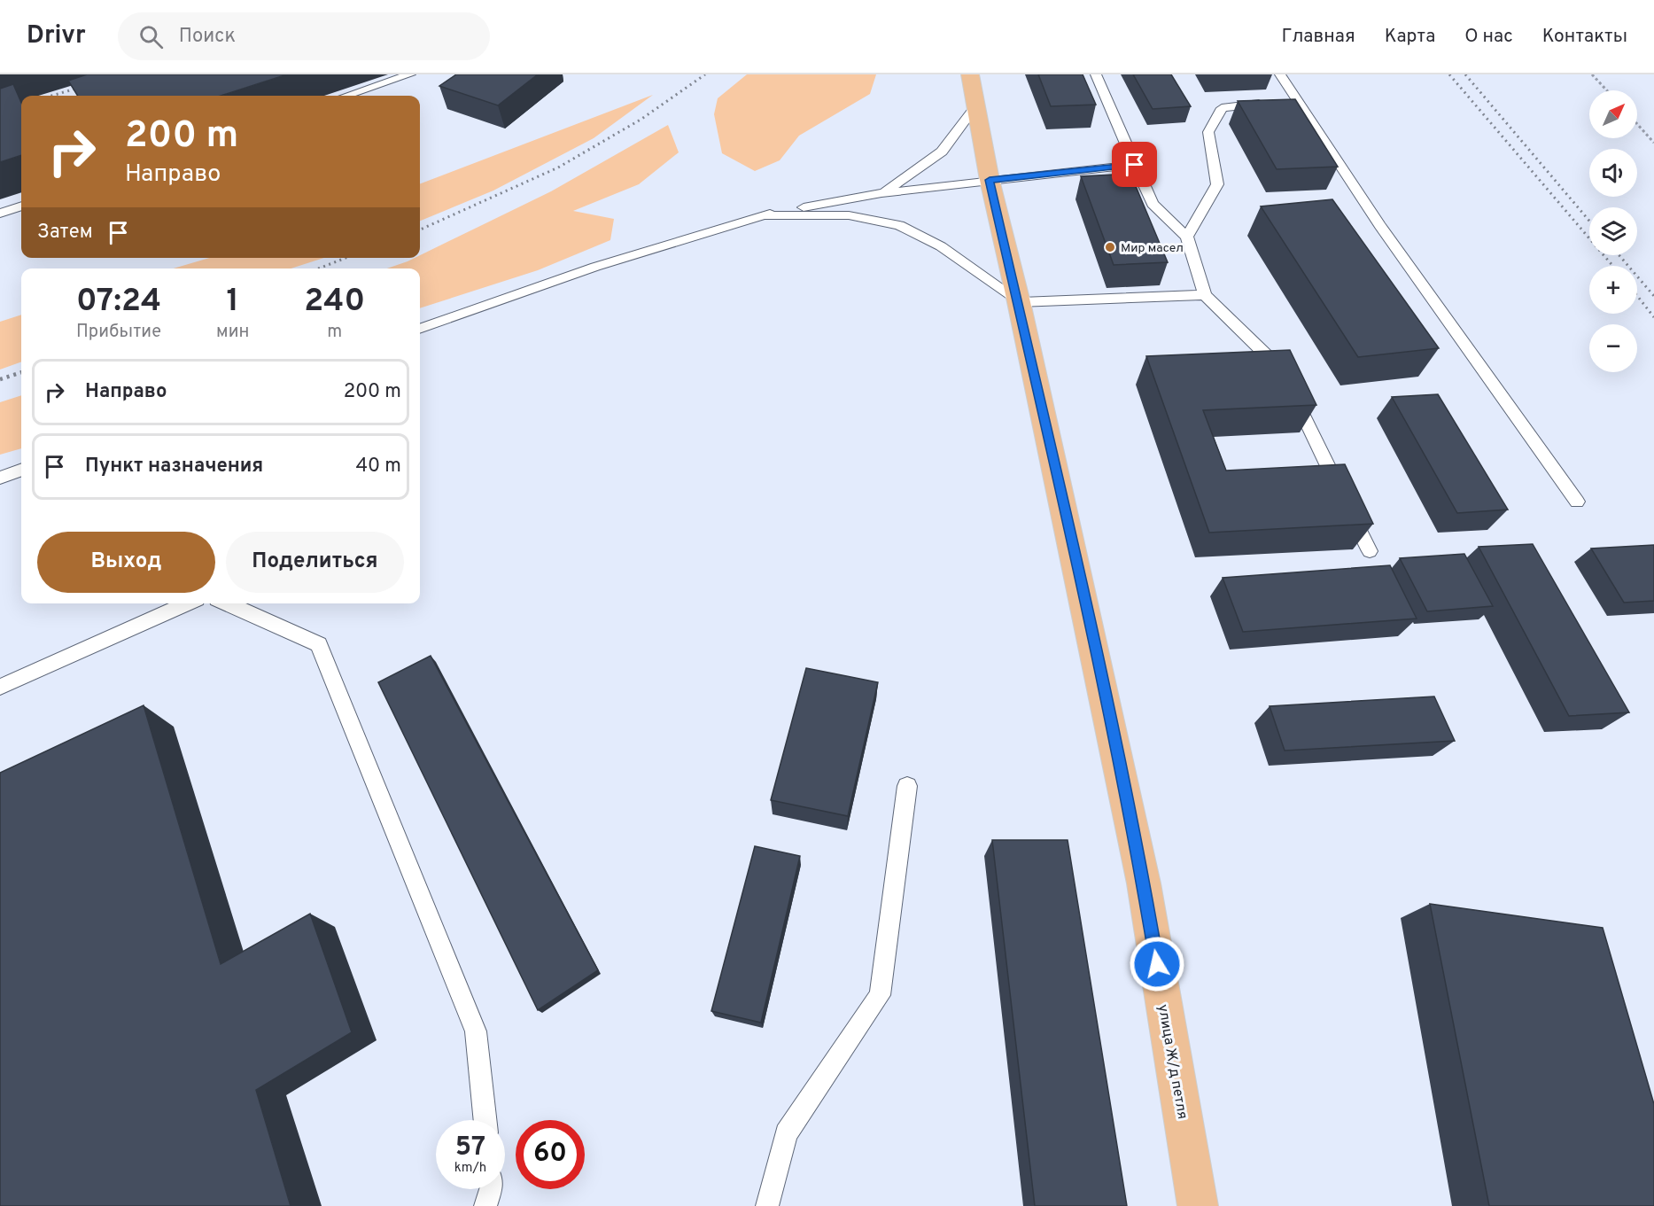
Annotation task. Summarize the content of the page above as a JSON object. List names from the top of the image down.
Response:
{
  "streets": {
    "main road": ["улица Ж/д петля"]
  },
  "places": ["Мир масел"],
  "north": "top right",
  "page": {
    "header": "Drivr",
    "search": "Поиск",
    "nav": [
      "Главная",
      "Карта",
      "О нас",
      "Контакты"
    ],
    "map_buttons": ["+", "−"],
    "turn": ["200 m", "Направо"],
    "then": "Затем",
    "eta": [
      "07:24",
      "Прибытие",
      "1",
      "мин",
      "240",
      "m"
    ],
    "list": [
      {
        "name": "Направо",
        "value": "200 m"
      },
      {
        "name": "Пункт назначения",
        "value": "40 m"
      }
    ],
    "buttons": ["Выход", "Поделиться"],
    "speed": "57 km/h",
    "limit": "60"
  }
}
